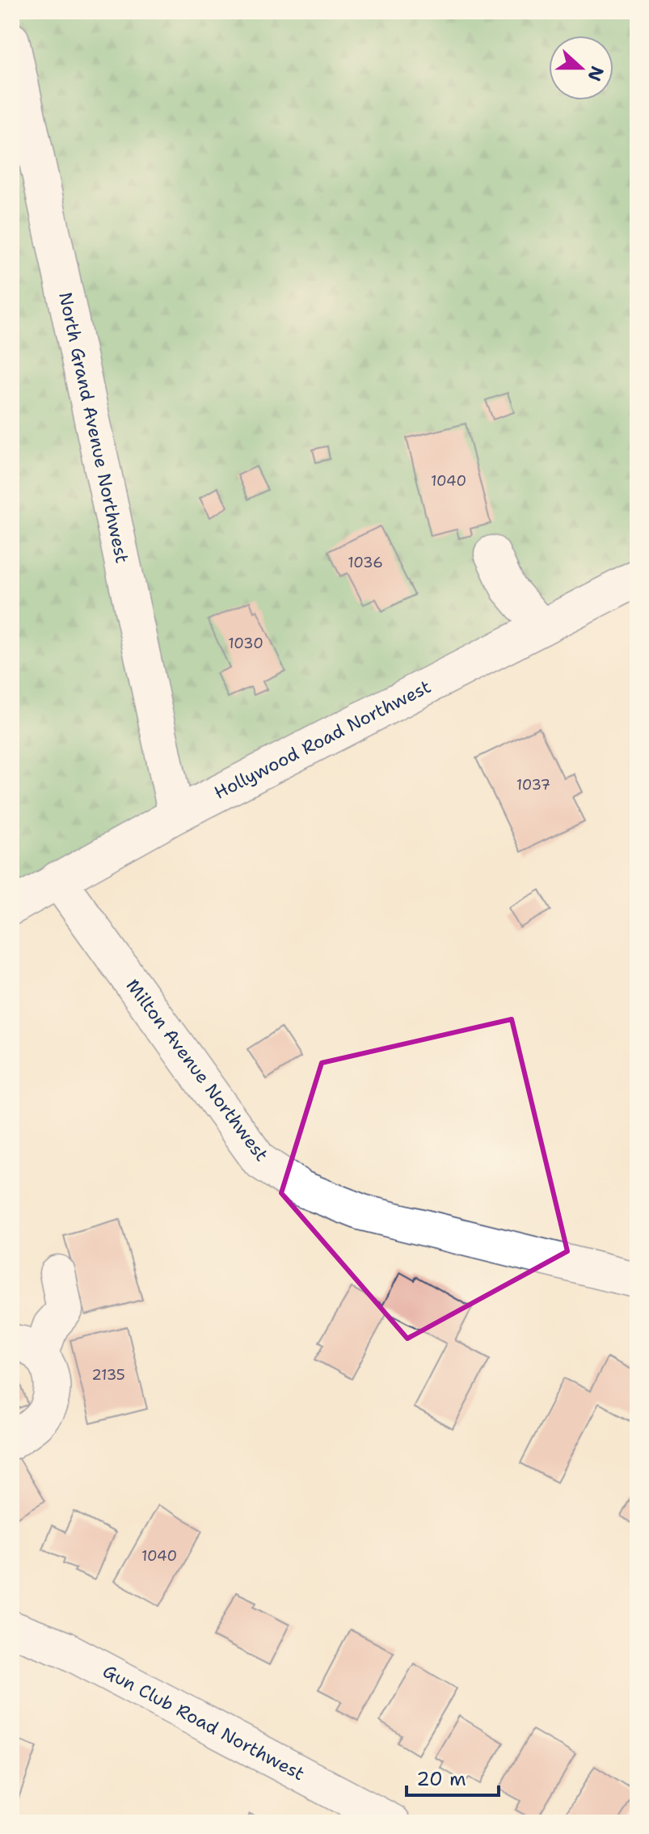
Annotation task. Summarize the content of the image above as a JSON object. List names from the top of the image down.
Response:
{
  "streets": {
    "street": [
      "North Grand Avenue Northwest",
      "Hollywood Road Northwest",
      "Milton Avenue Northwest",
      "Gun Club Road Northwest"
    ]
  },
  "crossings": [
    ["North Grand Avenue Northwest", "Hollywood Road Northwest"],
    ["Hollywood Road Northwest", "Milton Avenue Northwest"]
  ],
  "house_numbers": [
    "1040",
    "1036",
    "1030",
    "1037",
    "2135",
    "1040"
  ],
  "scale_bar": "20 m",
  "north": "right"
}
